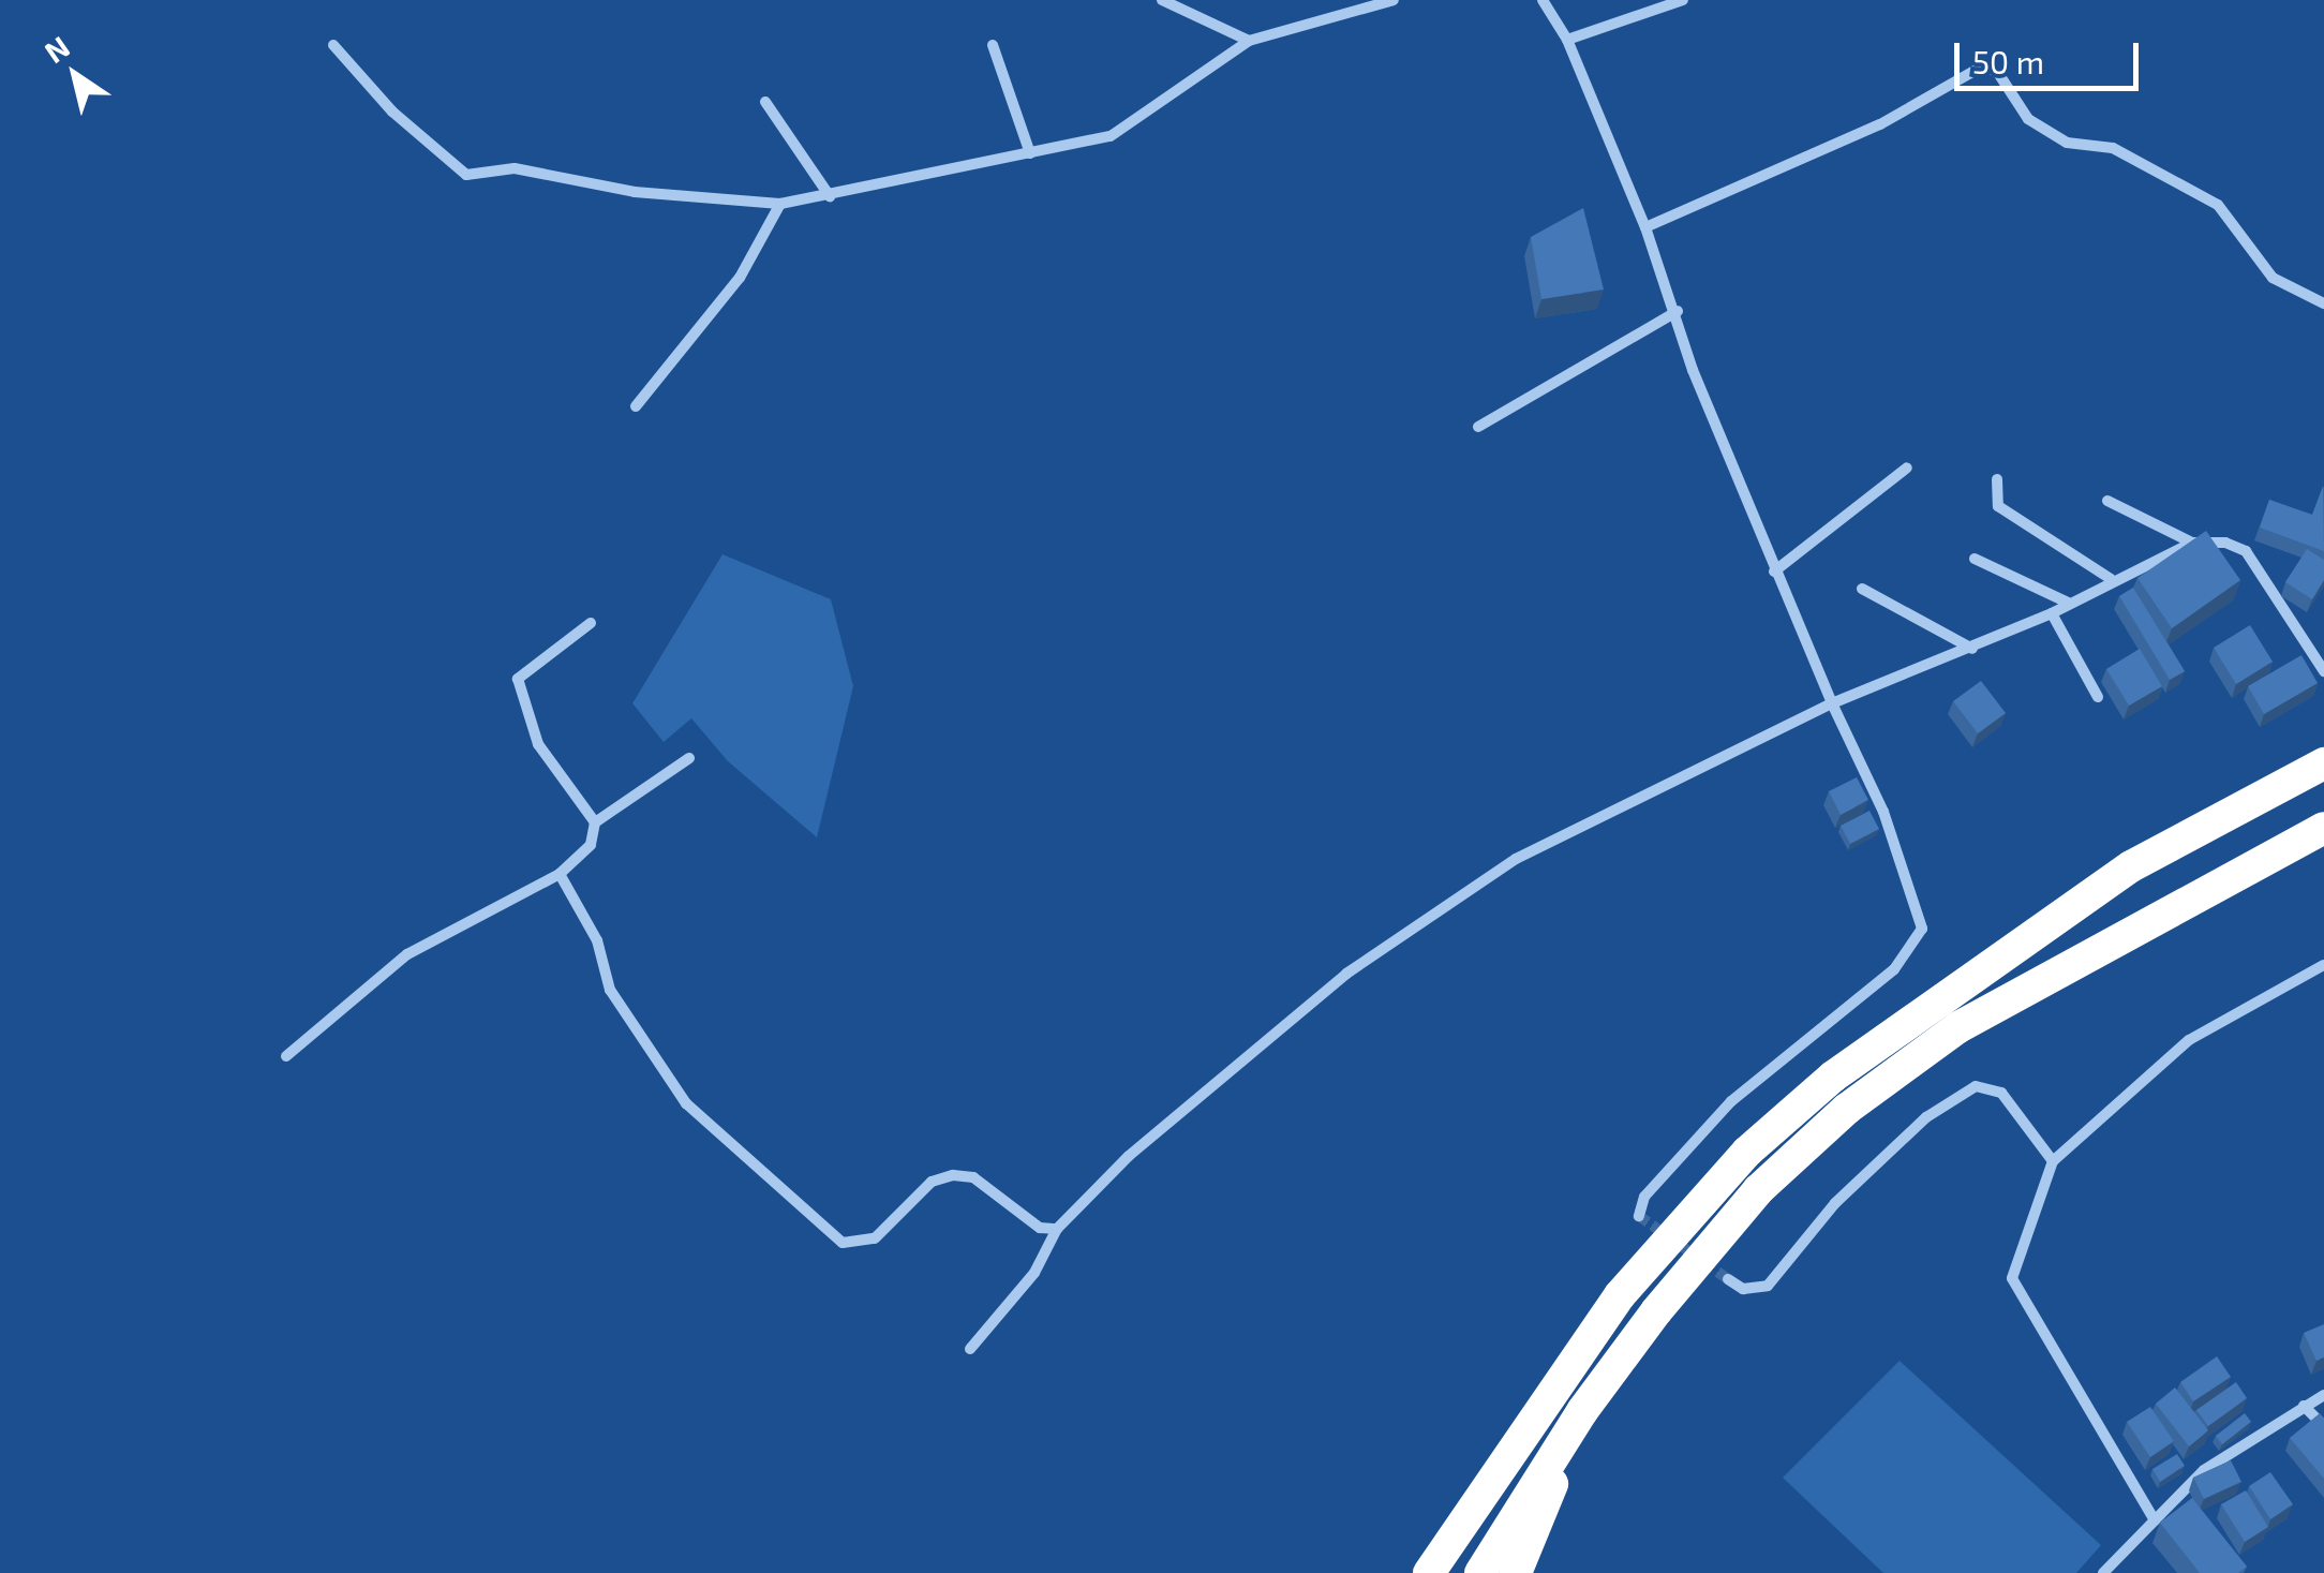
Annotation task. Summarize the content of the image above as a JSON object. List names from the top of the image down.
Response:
{
  "scale_bar": "50 m",
  "north": "top left"
}
